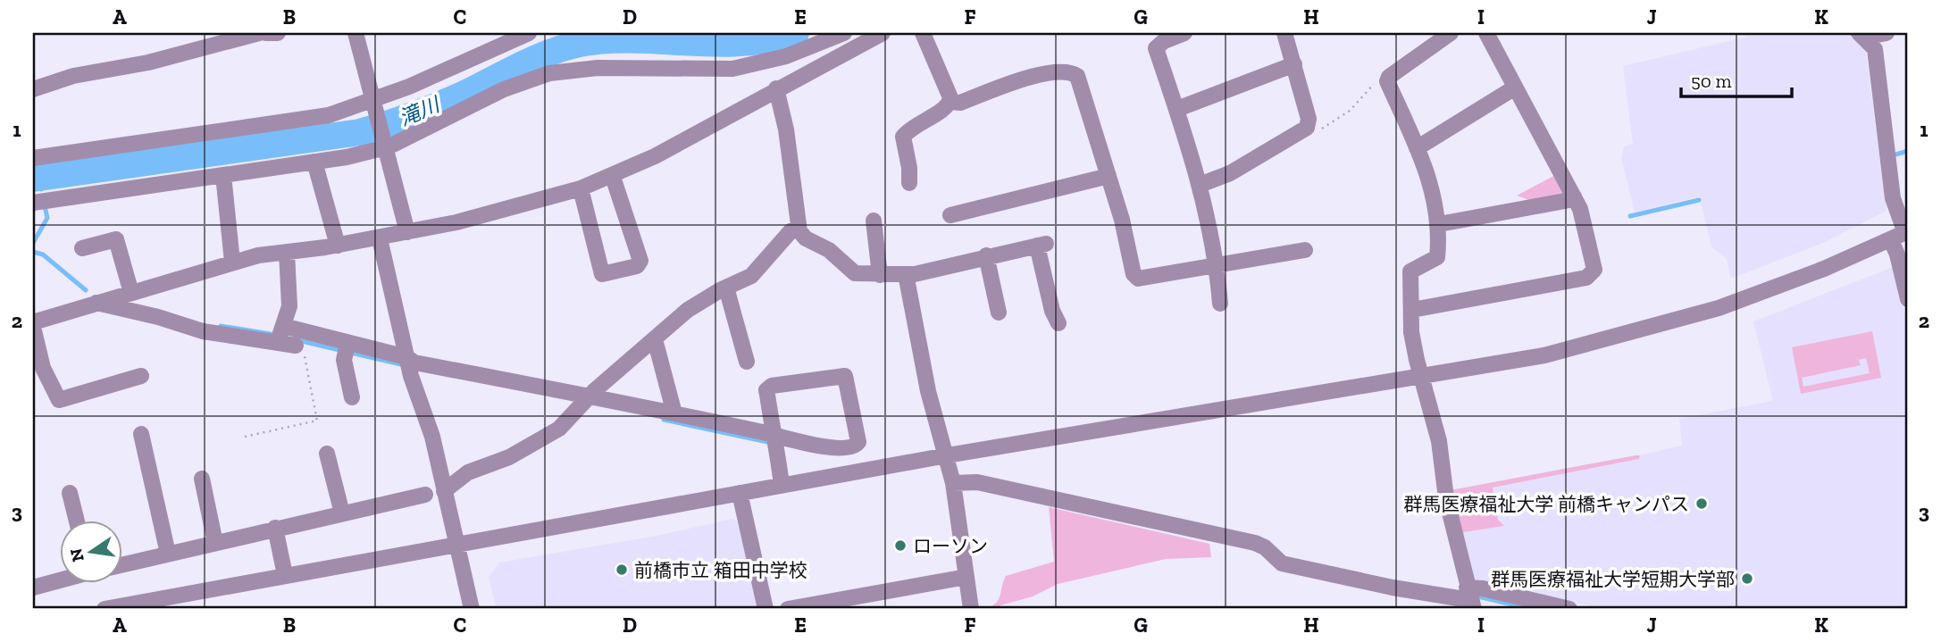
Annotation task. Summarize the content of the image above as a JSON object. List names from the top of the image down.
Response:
{
  "water": ["滝川"],
  "places": [
    "群馬医療福祉大学 前橋キャンパス",
    "ローソン",
    "前橋市立 箱田中学校",
    "群馬医療福祉大学短期大学部"
  ],
  "scale_bar": "50 m",
  "north": "left",
  "grid": {
    "columns": [
      "A",
      "B",
      "C",
      "D",
      "E",
      "F",
      "G",
      "H",
      "I",
      "J",
      "K"
    ],
    "rows": ["1", "2", "3"]
  }
}
